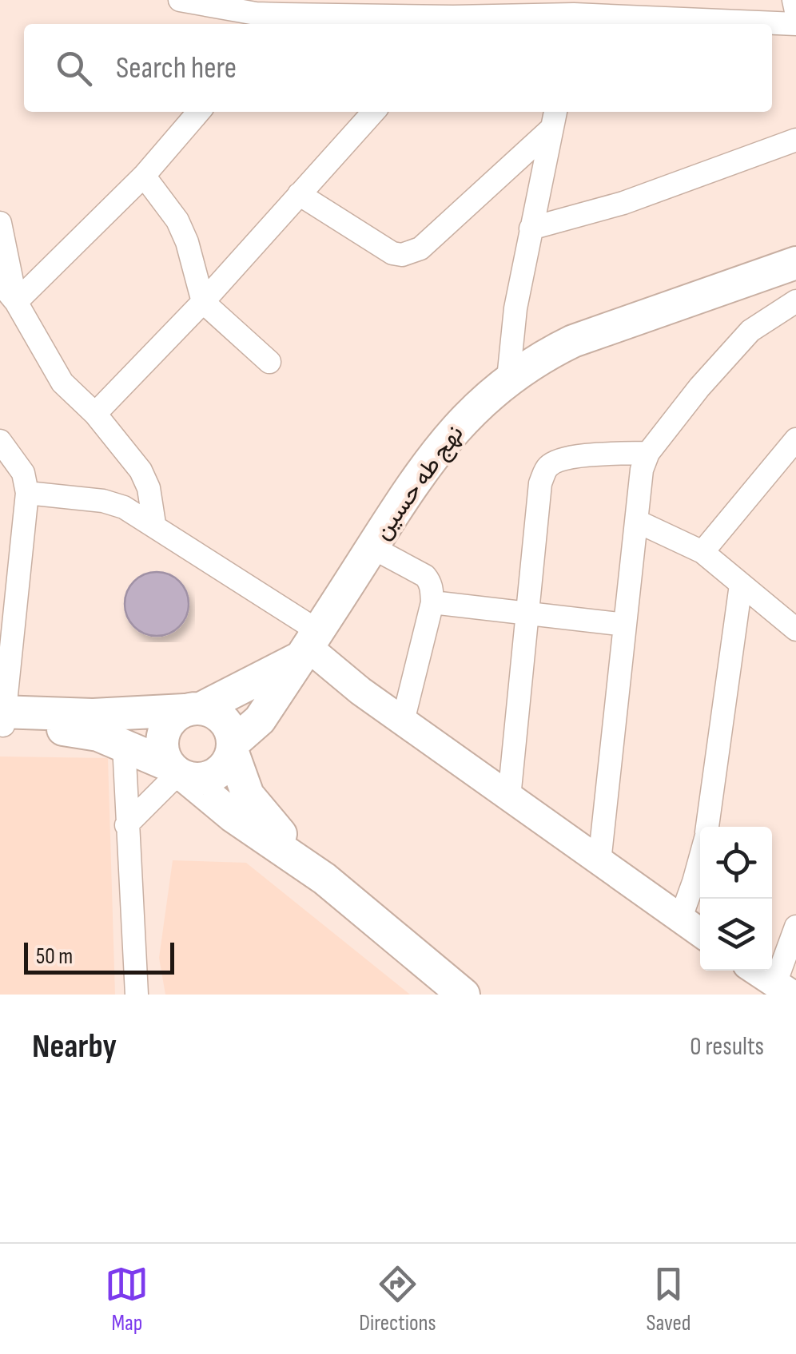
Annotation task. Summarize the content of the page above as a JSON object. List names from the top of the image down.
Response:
{
  "streets": {
    "main road": ["نهج طه حسين"]
  },
  "scale_bar": "50 m",
  "page": {
    "search": "Search here",
    "scale": "50 m",
    "heading": ["Nearby", "0 results"],
    "nav": ["Map", "Directions", "Saved"]
  }
}
